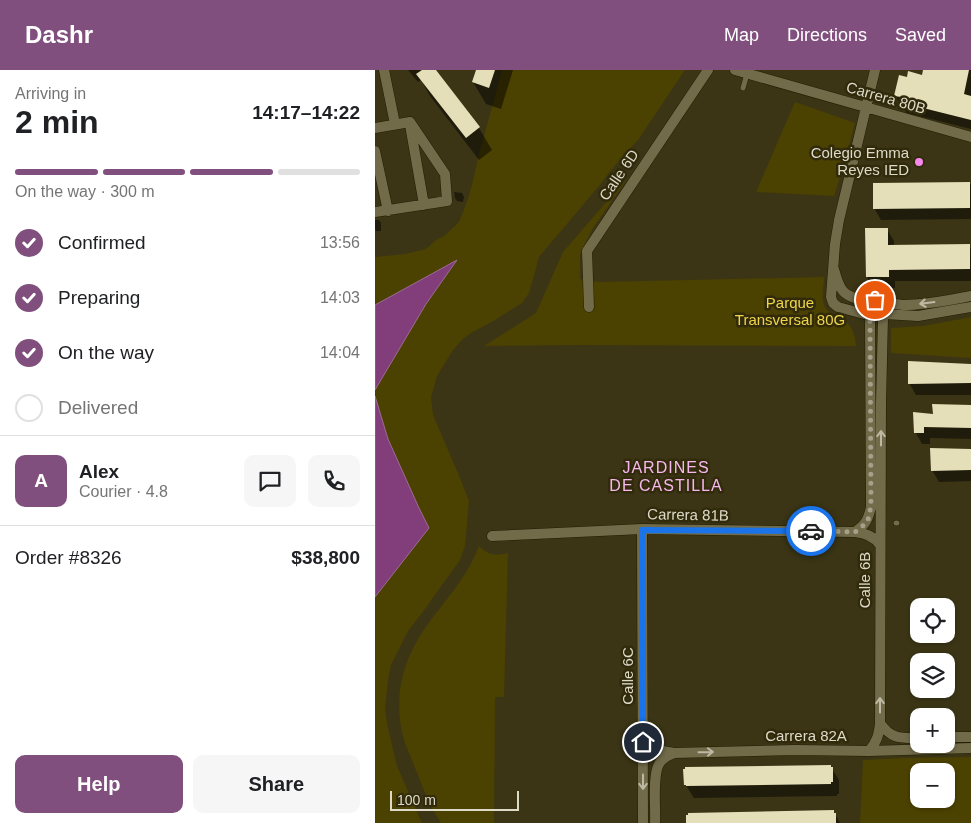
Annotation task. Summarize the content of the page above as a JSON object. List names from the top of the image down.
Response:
{
  "streets": {
    "street": [
      "Carrera 80B",
      "Calle 6D",
      "Carrera 81B",
      "Calle 6B",
      "Calle 6C",
      "Carrera 82A"
    ]
  },
  "crossings": [
    ["Carrera 81B", "Calle 6B"],
    ["Carrera 81B", "Calle 6C"],
    ["Calle 6B", "Carrera 82A"],
    ["Calle 6C", "Carrera 82A"]
  ],
  "one_way": ["Carrera 82A"],
  "districts": ["JARDINES DE CASTILLA"],
  "parks": ["Parque Transversal 80G"],
  "places": ["Colegio Emma Reyes IED"],
  "scale_bar": "100 m",
  "page": {
    "header": "Dashr",
    "nav": ["Map", "Directions", "Saved"],
    "heading": ["2 min", "Arriving in", "14:17–14:22"],
    "panel": [
      "Alex",
      "Courier · 4.8",
      "Order #8326",
      "$38,800"
    ],
    "bar": "On the way · 300 m",
    "list": [
      ["Confirmed", "13:56"],
      ["Preparing", "14:03"],
      ["On the way", "14:04"],
      "Delivered"
    ],
    "round": "A",
    "map_buttons": ["+", "−"],
    "buttons": ["Help", "Share"],
    "scale": "100 m"
  }
}
